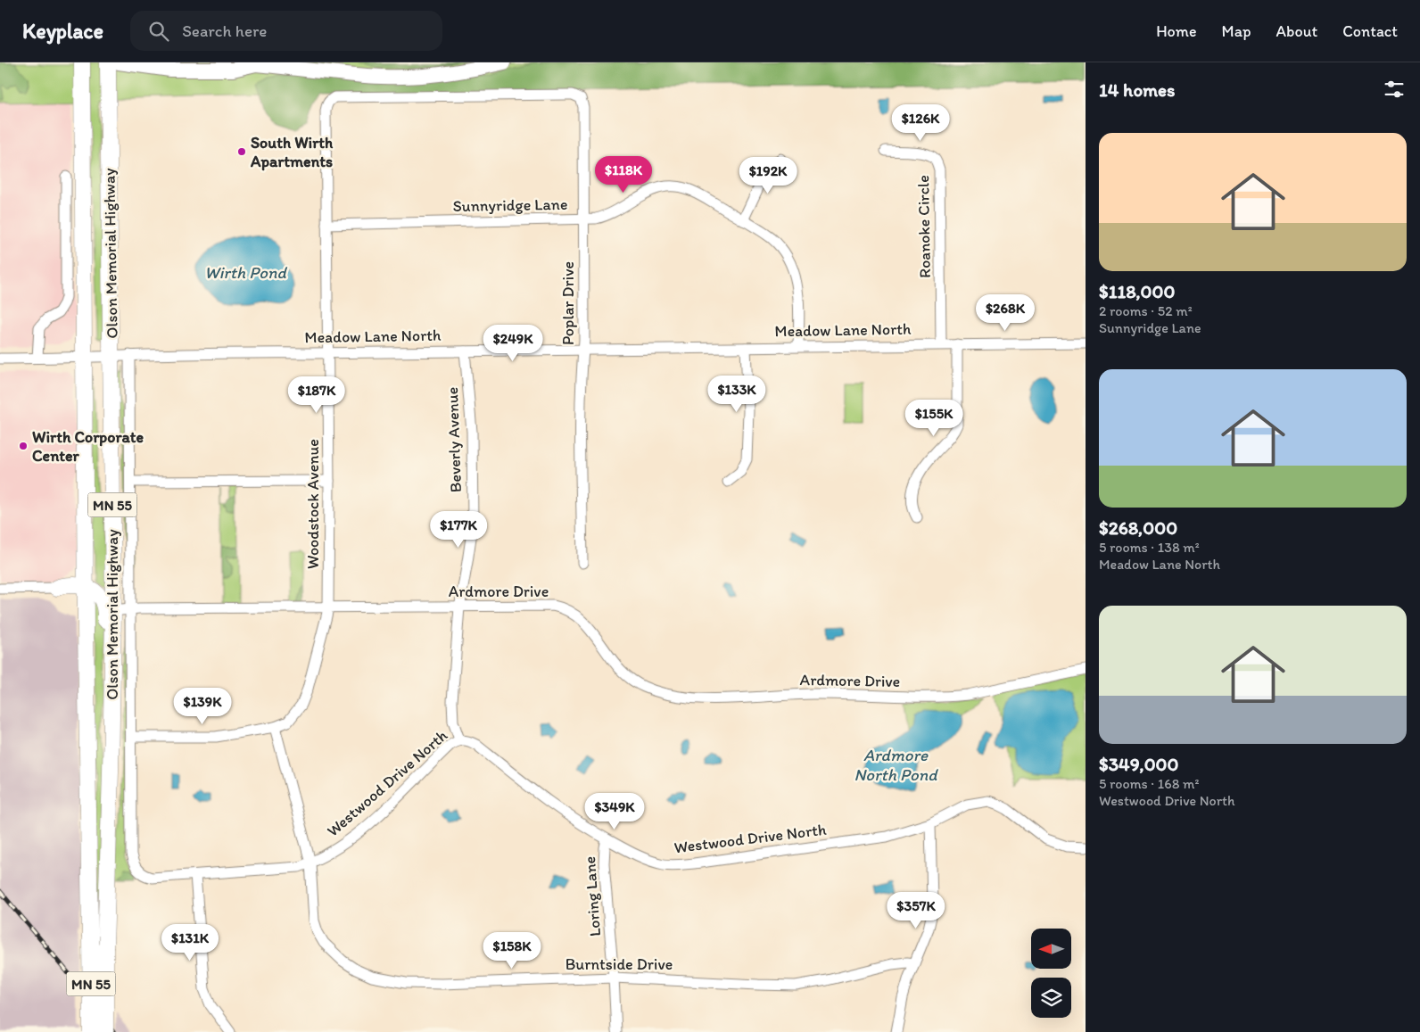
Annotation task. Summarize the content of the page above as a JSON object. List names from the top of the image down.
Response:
{
  "streets": {
    "main road": ["Olson Memorial Highway", "MN 55"],
    "street": [
      "Sunnyridge Lane",
      "Roanoke Circle",
      "Poplar Drive",
      "Meadow Lane North",
      "Beverly Avenue",
      "Woodstock Avenue",
      "Ardmore Drive",
      "Westwood Drive North",
      "Loring Lane",
      "Burntside Drive"
    ]
  },
  "crossings": [
    ["Sunnyridge Lane", "Poplar Drive"],
    ["Sunnyridge Lane", "Meadow Lane North"],
    ["Sunnyridge Lane", "Woodstock Avenue"],
    ["Roanoke Circle", "Meadow Lane North"],
    ["Olson Memorial Highway", "Meadow Lane North"],
    ["Olson Memorial Highway", "Ardmore Drive"],
    ["Poplar Drive", "Meadow Lane North"],
    ["Poplar Drive", "Woodstock Avenue"],
    ["Meadow Lane North", "Beverly Avenue"],
    ["Meadow Lane North", "Woodstock Avenue"],
    ["Beverly Avenue", "Ardmore Drive"],
    ["Beverly Avenue", "Westwood Drive North"],
    ["Woodstock Avenue", "Ardmore Drive"],
    ["Woodstock Avenue", "Burntside Drive"],
    ["Westwood Drive North", "Loring Lane"],
    ["Westwood Drive North", "Burntside Drive"],
    ["Loring Lane", "Burntside Drive"]
  ],
  "water": ["Wirth Pond", "Ardmore North Pond"],
  "places": ["South Wirth Apartments", "Wirth Corporate Center"],
  "north": "left",
  "page": {
    "header": "Keyplace",
    "search": "Search here",
    "nav": [
      "Home",
      "Map",
      "About",
      "Contact"
    ],
    "heading": "14 homes",
    "price": [
      "$126K",
      "$118K",
      "$192K",
      "$268K",
      "$249K",
      "$133K",
      "$187K",
      "$155K",
      "$177K",
      "$139K",
      "$349K",
      "$357K",
      "$131K",
      "$158K"
    ],
    "list": [
      {
        "name": "$118,000",
        "note": "2 rooms · 52 m² · Sunnyridge Lane"
      },
      {
        "name": "$268,000",
        "note": "5 rooms · 138 m² · Meadow Lane North"
      },
      {
        "name": "$349,000",
        "note": "5 rooms · 168 m² · Westwood Drive North"
      }
    ]
  }
}
